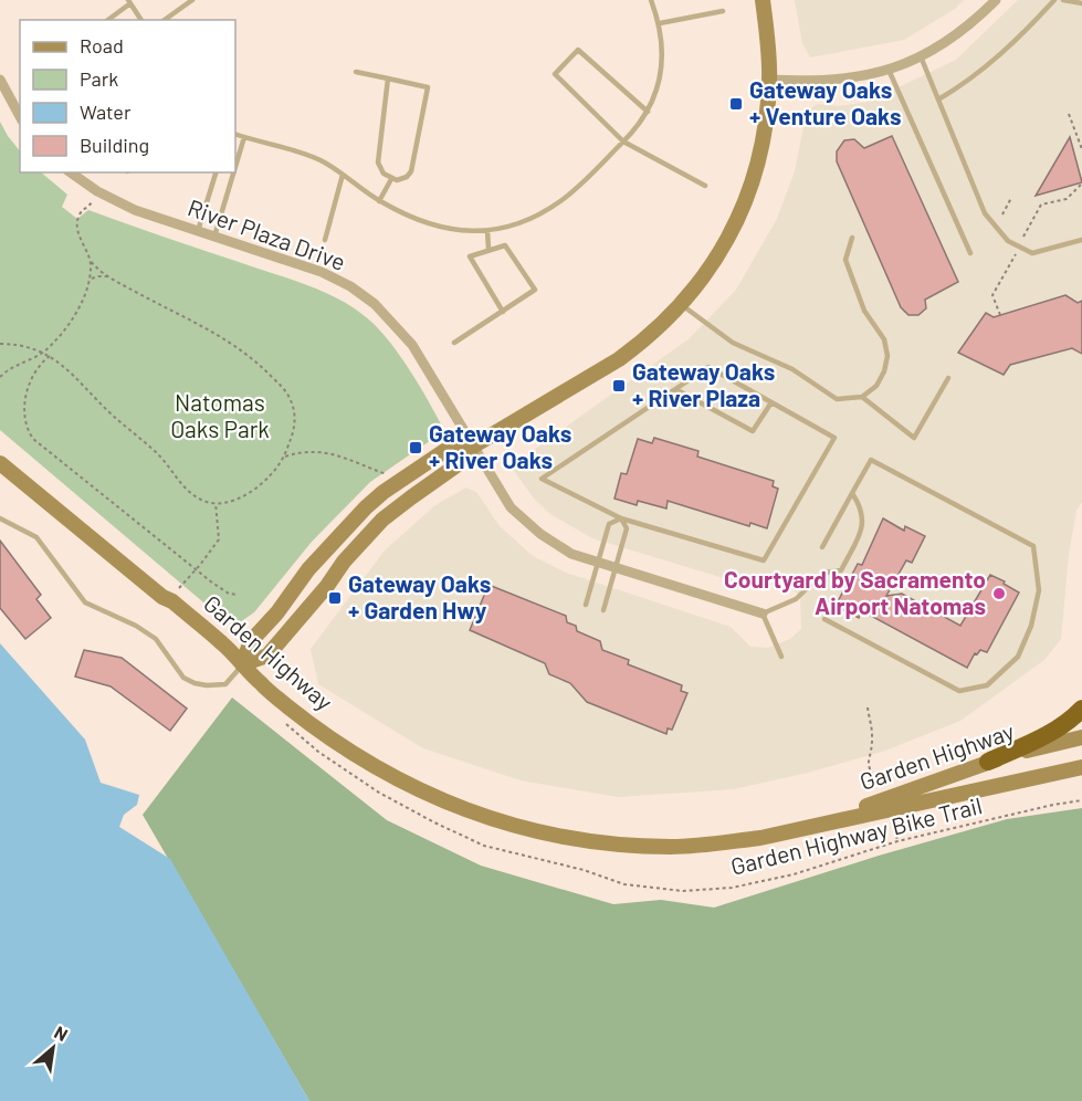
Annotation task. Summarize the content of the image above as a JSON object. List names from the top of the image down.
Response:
{
  "streets": {
    "main road": ["Garden Highway"],
    "street": ["River Plaza Drive"],
    "path": ["Garden Highway Bike Trail"]
  },
  "parks": ["Natomas Oaks Park"],
  "places": {
    "transit": [
      "Gateway Oaks + Venture Oaks",
      "Gateway Oaks + River Plaza",
      "Gateway Oaks + River Oaks",
      "Gateway Oaks + Garden Hwy"
    ],
    "other": ["Courtyard by Sacramento Airport Natomas"]
  },
  "legend": [
    "Road",
    "Park",
    "Water",
    "Building"
  ],
  "north": "top right"
}
